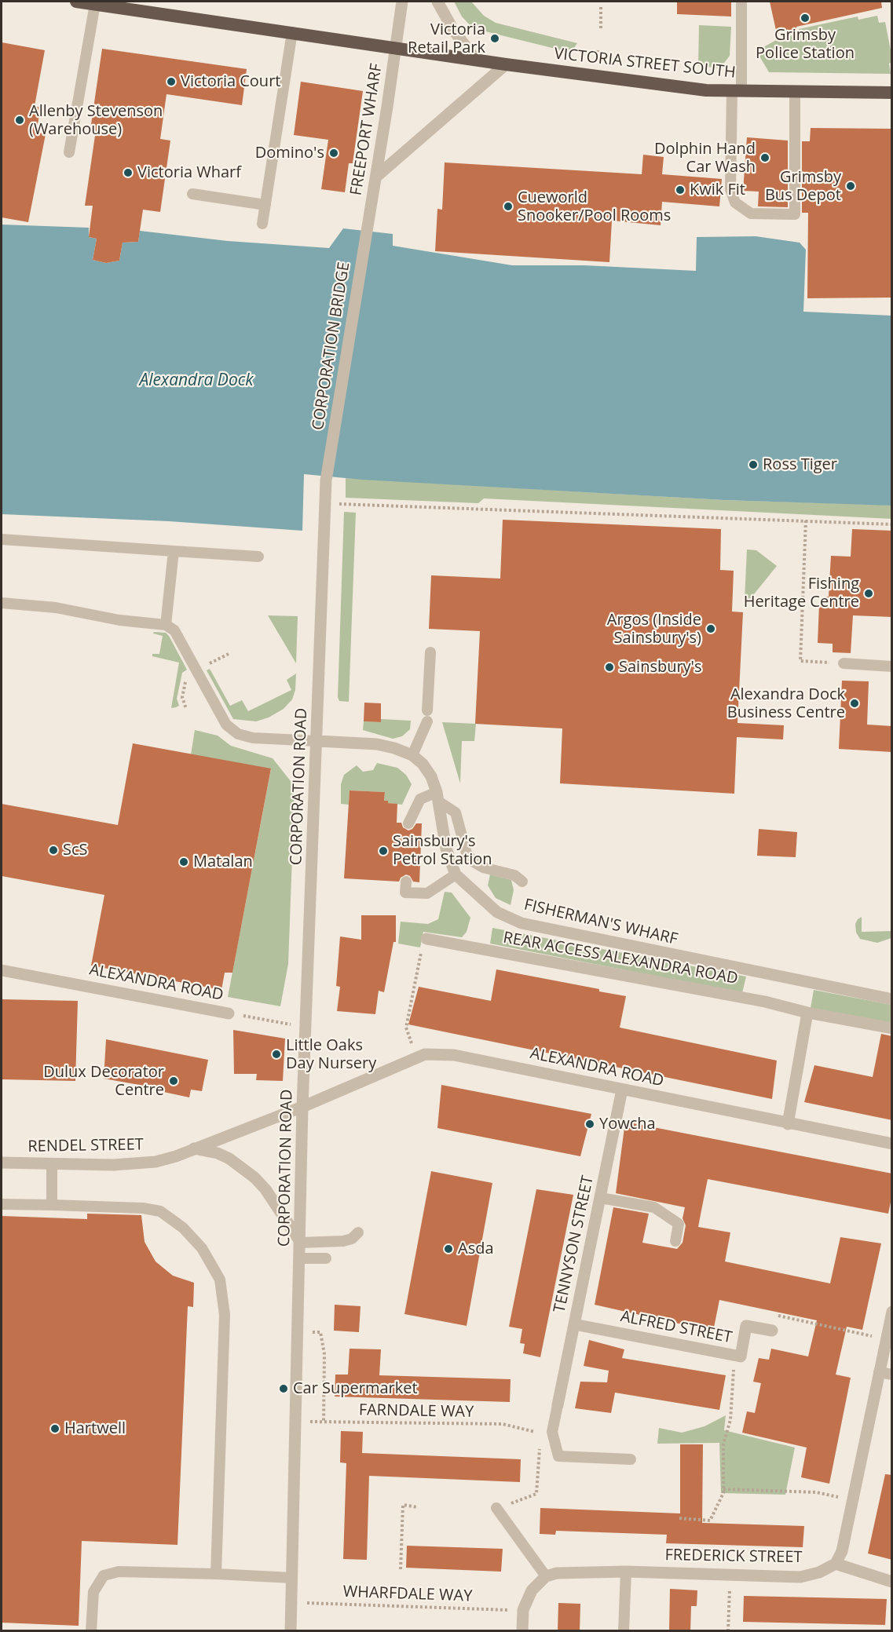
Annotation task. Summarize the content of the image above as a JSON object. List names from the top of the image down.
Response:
{
  "streets": {
    "highway": ["VICTORIA STREET SOUTH"],
    "street": [
      "FREEPORT WHARF",
      "CORPORATION BRIDGE",
      "CORPORATION ROAD",
      "FISHERMAN'S WHARF",
      "REAR ACCESS ALEXANDRA ROAD",
      "ALEXANDRA ROAD",
      "RENDEL STREET",
      "TENNYSON STREET",
      "ALFRED STREET",
      "FREDERICK STREET"
    ],
    "path": ["FARNDALE WAY", "WHARFDALE WAY"]
  },
  "crossings": [
    ["VICTORIA STREET SOUTH", "FREEPORT WHARF"],
    ["FREEPORT WHARF", "CORPORATION BRIDGE"],
    ["CORPORATION BRIDGE", "CORPORATION ROAD"],
    ["CORPORATION ROAD", "FISHERMAN'S WHARF"],
    ["CORPORATION ROAD", "ALEXANDRA ROAD"],
    ["CORPORATION ROAD", "RENDEL STREET"],
    ["CORPORATION ROAD", "FARNDALE WAY"],
    ["CORPORATION ROAD", "WHARFDALE WAY"],
    ["ALEXANDRA ROAD", "RENDEL STREET"],
    ["ALEXANDRA ROAD", "TENNYSON STREET"],
    ["TENNYSON STREET", "ALFRED STREET"]
  ],
  "water": ["Alexandra Dock"],
  "places": [
    "Grimsby Police Station",
    "Victoria Retail Park",
    "Victoria Court",
    "Allenby Stevenson (Warehouse)",
    "Domino's",
    "Dolphin Hand Car Wash",
    "Victoria Wharf",
    "Grimsby Bus Depot",
    "Kwik Fit",
    "Cueworld Snooker/Pool Rooms",
    "Ross Tiger",
    "Fishing Heritage Centre",
    "Argos (Inside Sainsbury's)",
    "Sainsbury's",
    "Alexandra Dock Business Centre",
    "ScS",
    "Sainsbury's Petrol Station",
    "Matalan",
    "Little Oaks Day Nursery",
    "Dulux Decorator Centre",
    "Yowcha",
    "Asda",
    "Car Supermarket",
    "Hartwell"
  ]
}
